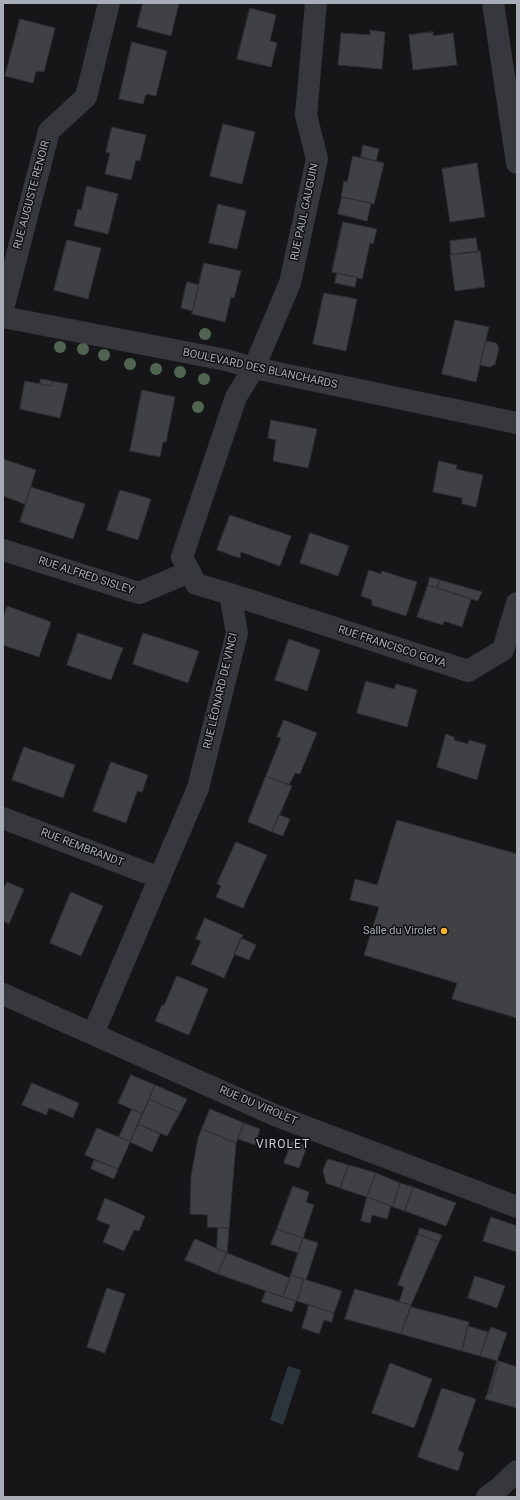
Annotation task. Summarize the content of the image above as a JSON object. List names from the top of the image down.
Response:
{
  "streets": {
    "street": [
      "RUE AUGUSTE RENOIR",
      "RUE PAUL GAUGUIN",
      "BOULEVARD DES BLANCHARDS",
      "RUE ALFRED SISLEY",
      "RUE FRANCISCO GOYA",
      "RUE LÉONARD DE VINCI",
      "RUE REMBRANDT",
      "RUE DU VIROLET"
    ]
  },
  "crossings": [
    ["RUE PAUL GAUGUIN", "BOULEVARD DES BLANCHARDS"],
    ["RUE FRANCISCO GOYA", "RUE LÉONARD DE VINCI"],
    ["RUE LÉONARD DE VINCI", "RUE REMBRANDT"],
    ["RUE LÉONARD DE VINCI", "RUE DU VIROLET"]
  ],
  "districts": ["VIROLET"],
  "places": ["Salle du Virolet"]
}
